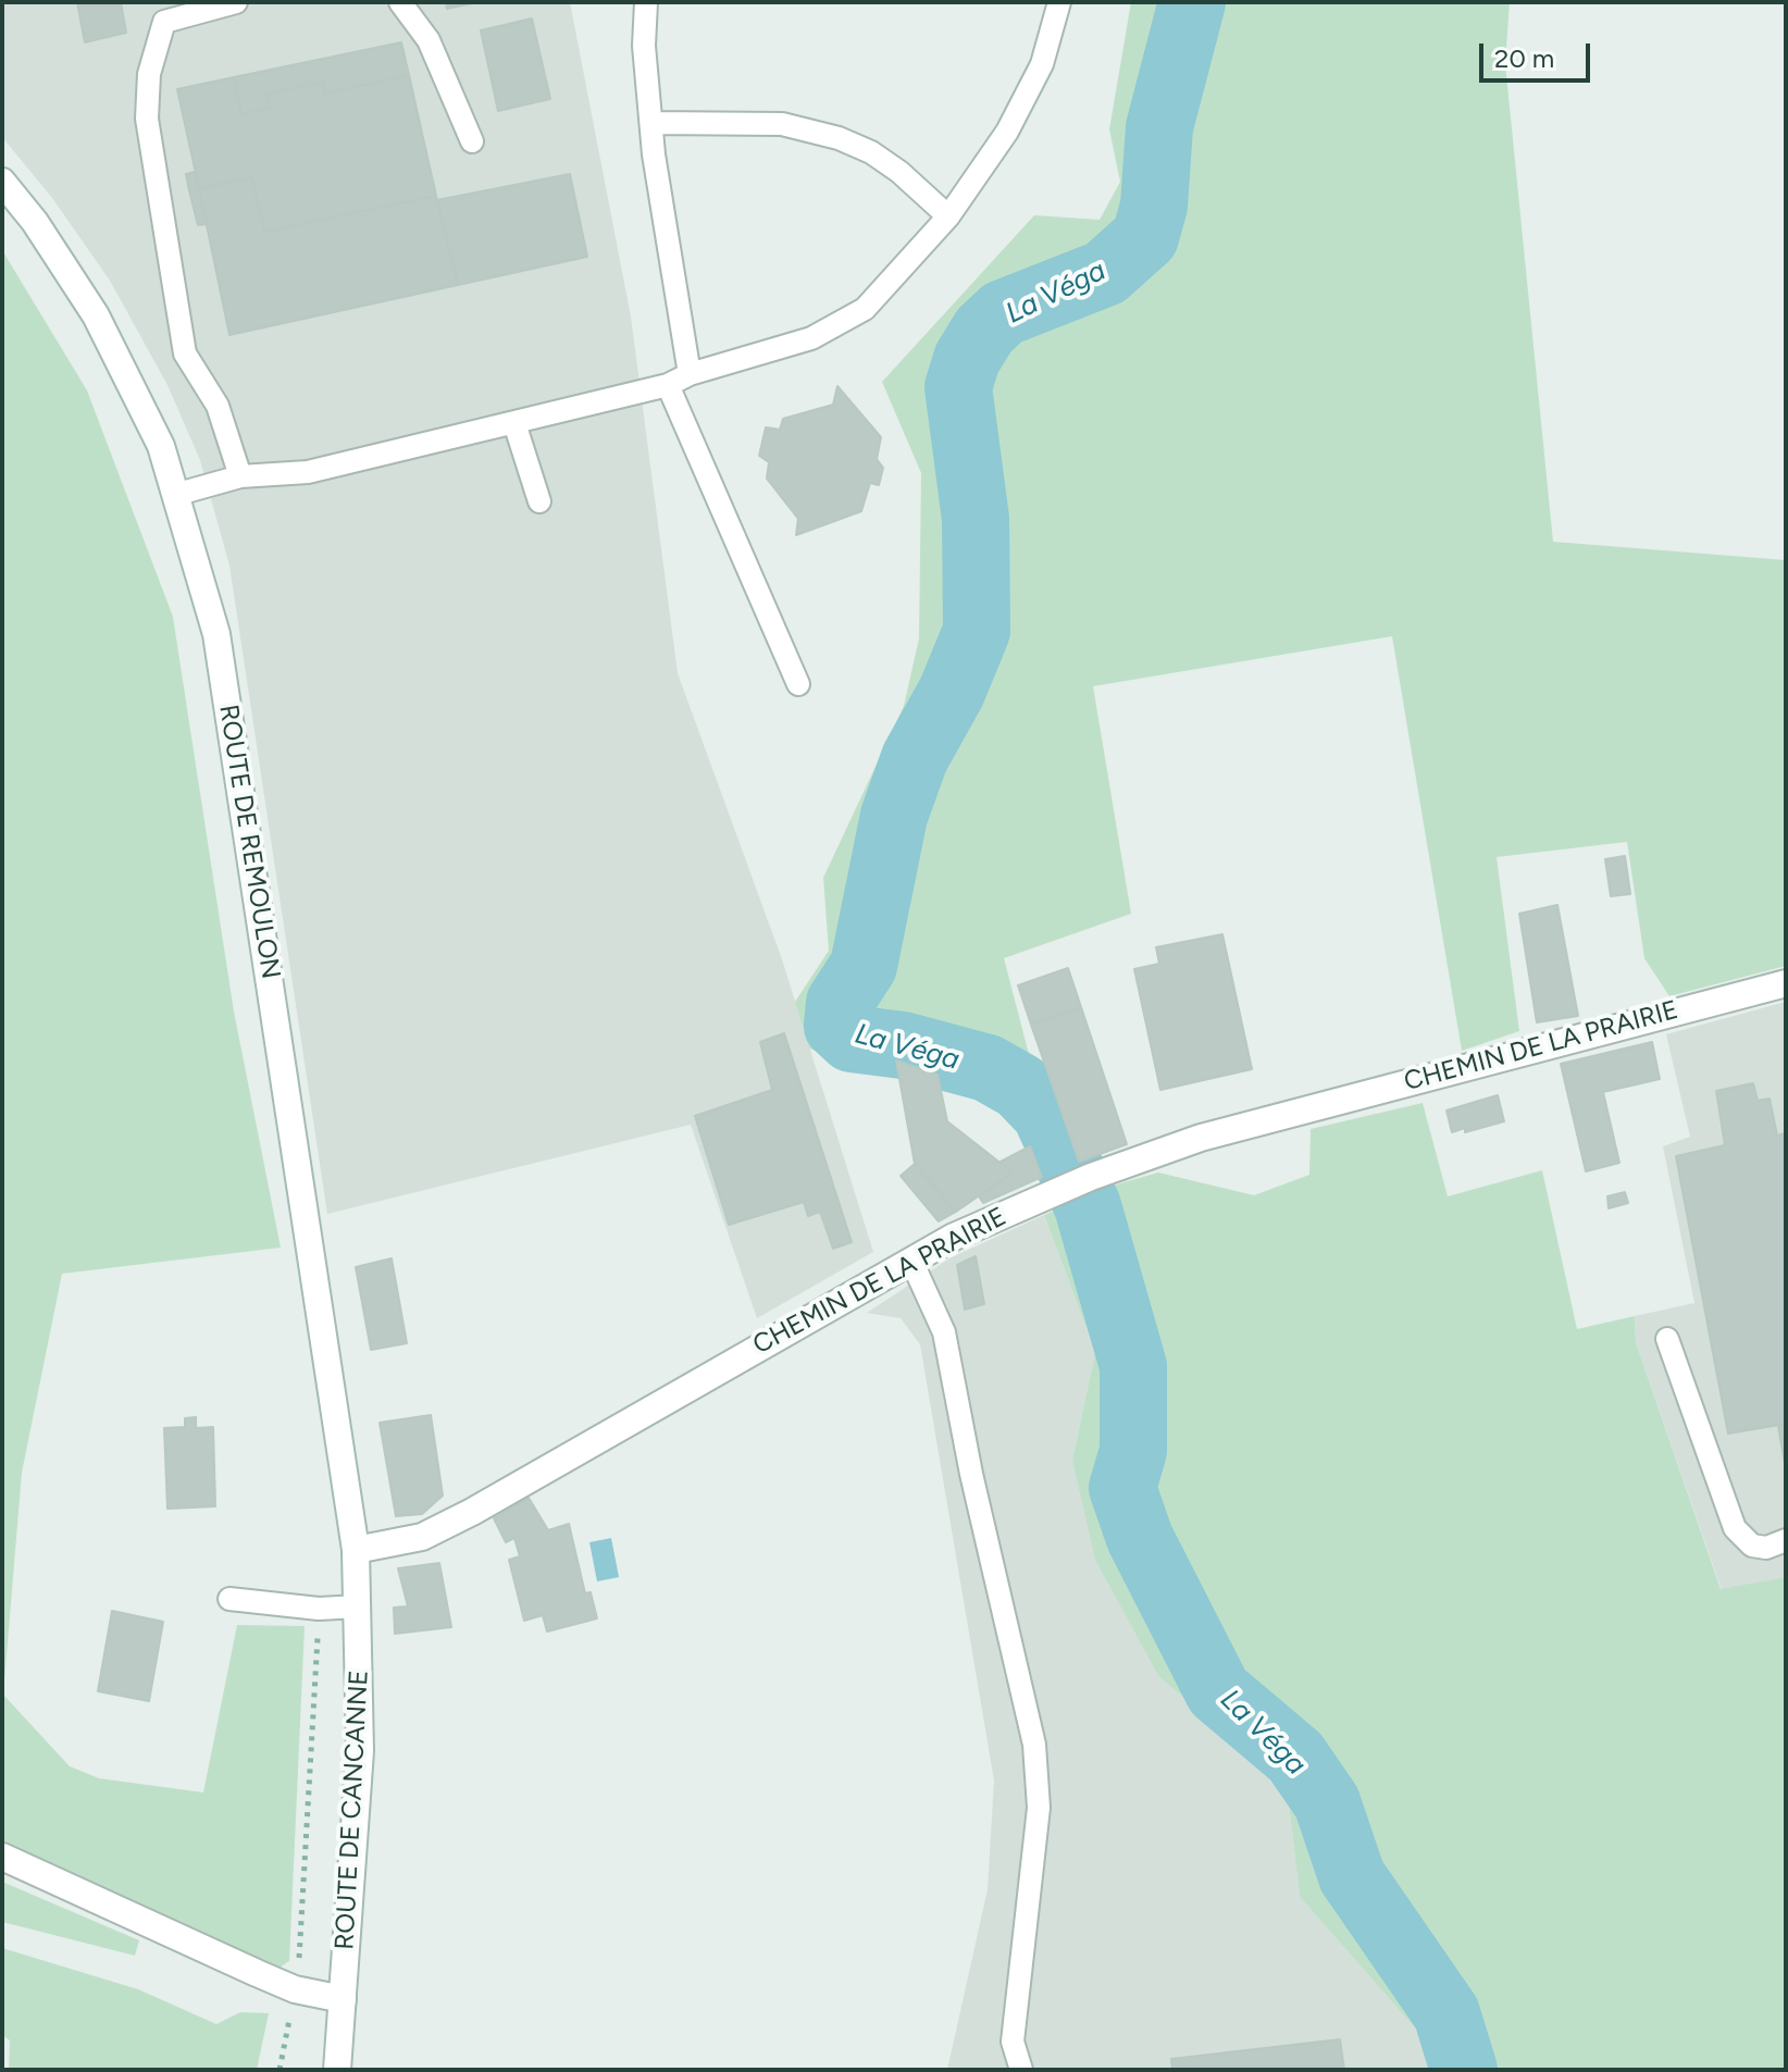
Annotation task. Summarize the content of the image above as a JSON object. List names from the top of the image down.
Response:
{
  "streets": {
    "main road": ["ROUTE DE REMOULON", "CHEMIN DE LA PRAIRIE", "ROUTE DE CANCANNE"]
  },
  "crossings": [
    ["ROUTE DE REMOULON", "CHEMIN DE LA PRAIRIE"],
    ["ROUTE DE REMOULON", "ROUTE DE CANCANNE"],
    ["CHEMIN DE LA PRAIRIE", "ROUTE DE CANCANNE"]
  ],
  "water": ["La Véga"],
  "scale_bar": "20 m"
}
